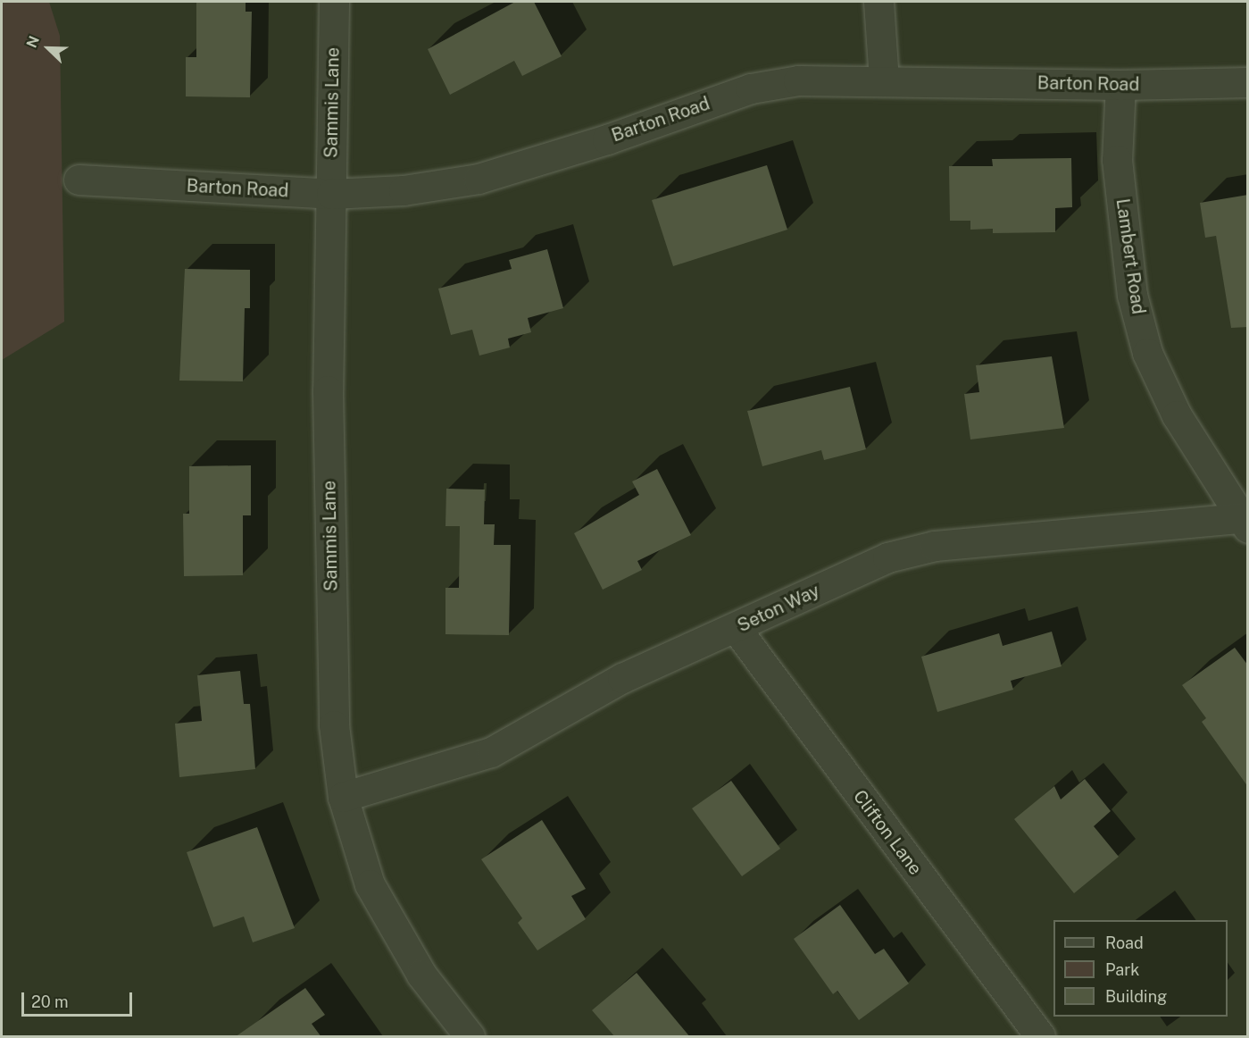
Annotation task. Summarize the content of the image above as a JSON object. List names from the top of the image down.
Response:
{
  "streets": {
    "street": [
      "Barton Road",
      "Sammis Lane",
      "Lambert Road",
      "Seton Way",
      "Clifton Lane"
    ]
  },
  "crossings": [
    ["Barton Road", "Sammis Lane"],
    ["Barton Road", "Lambert Road"],
    ["Sammis Lane", "Seton Way"],
    ["Lambert Road", "Seton Way"],
    ["Seton Way", "Clifton Lane"]
  ],
  "legend": ["Road", "Park", "Building"],
  "scale_bar": "20 m",
  "north": "top left"
}
